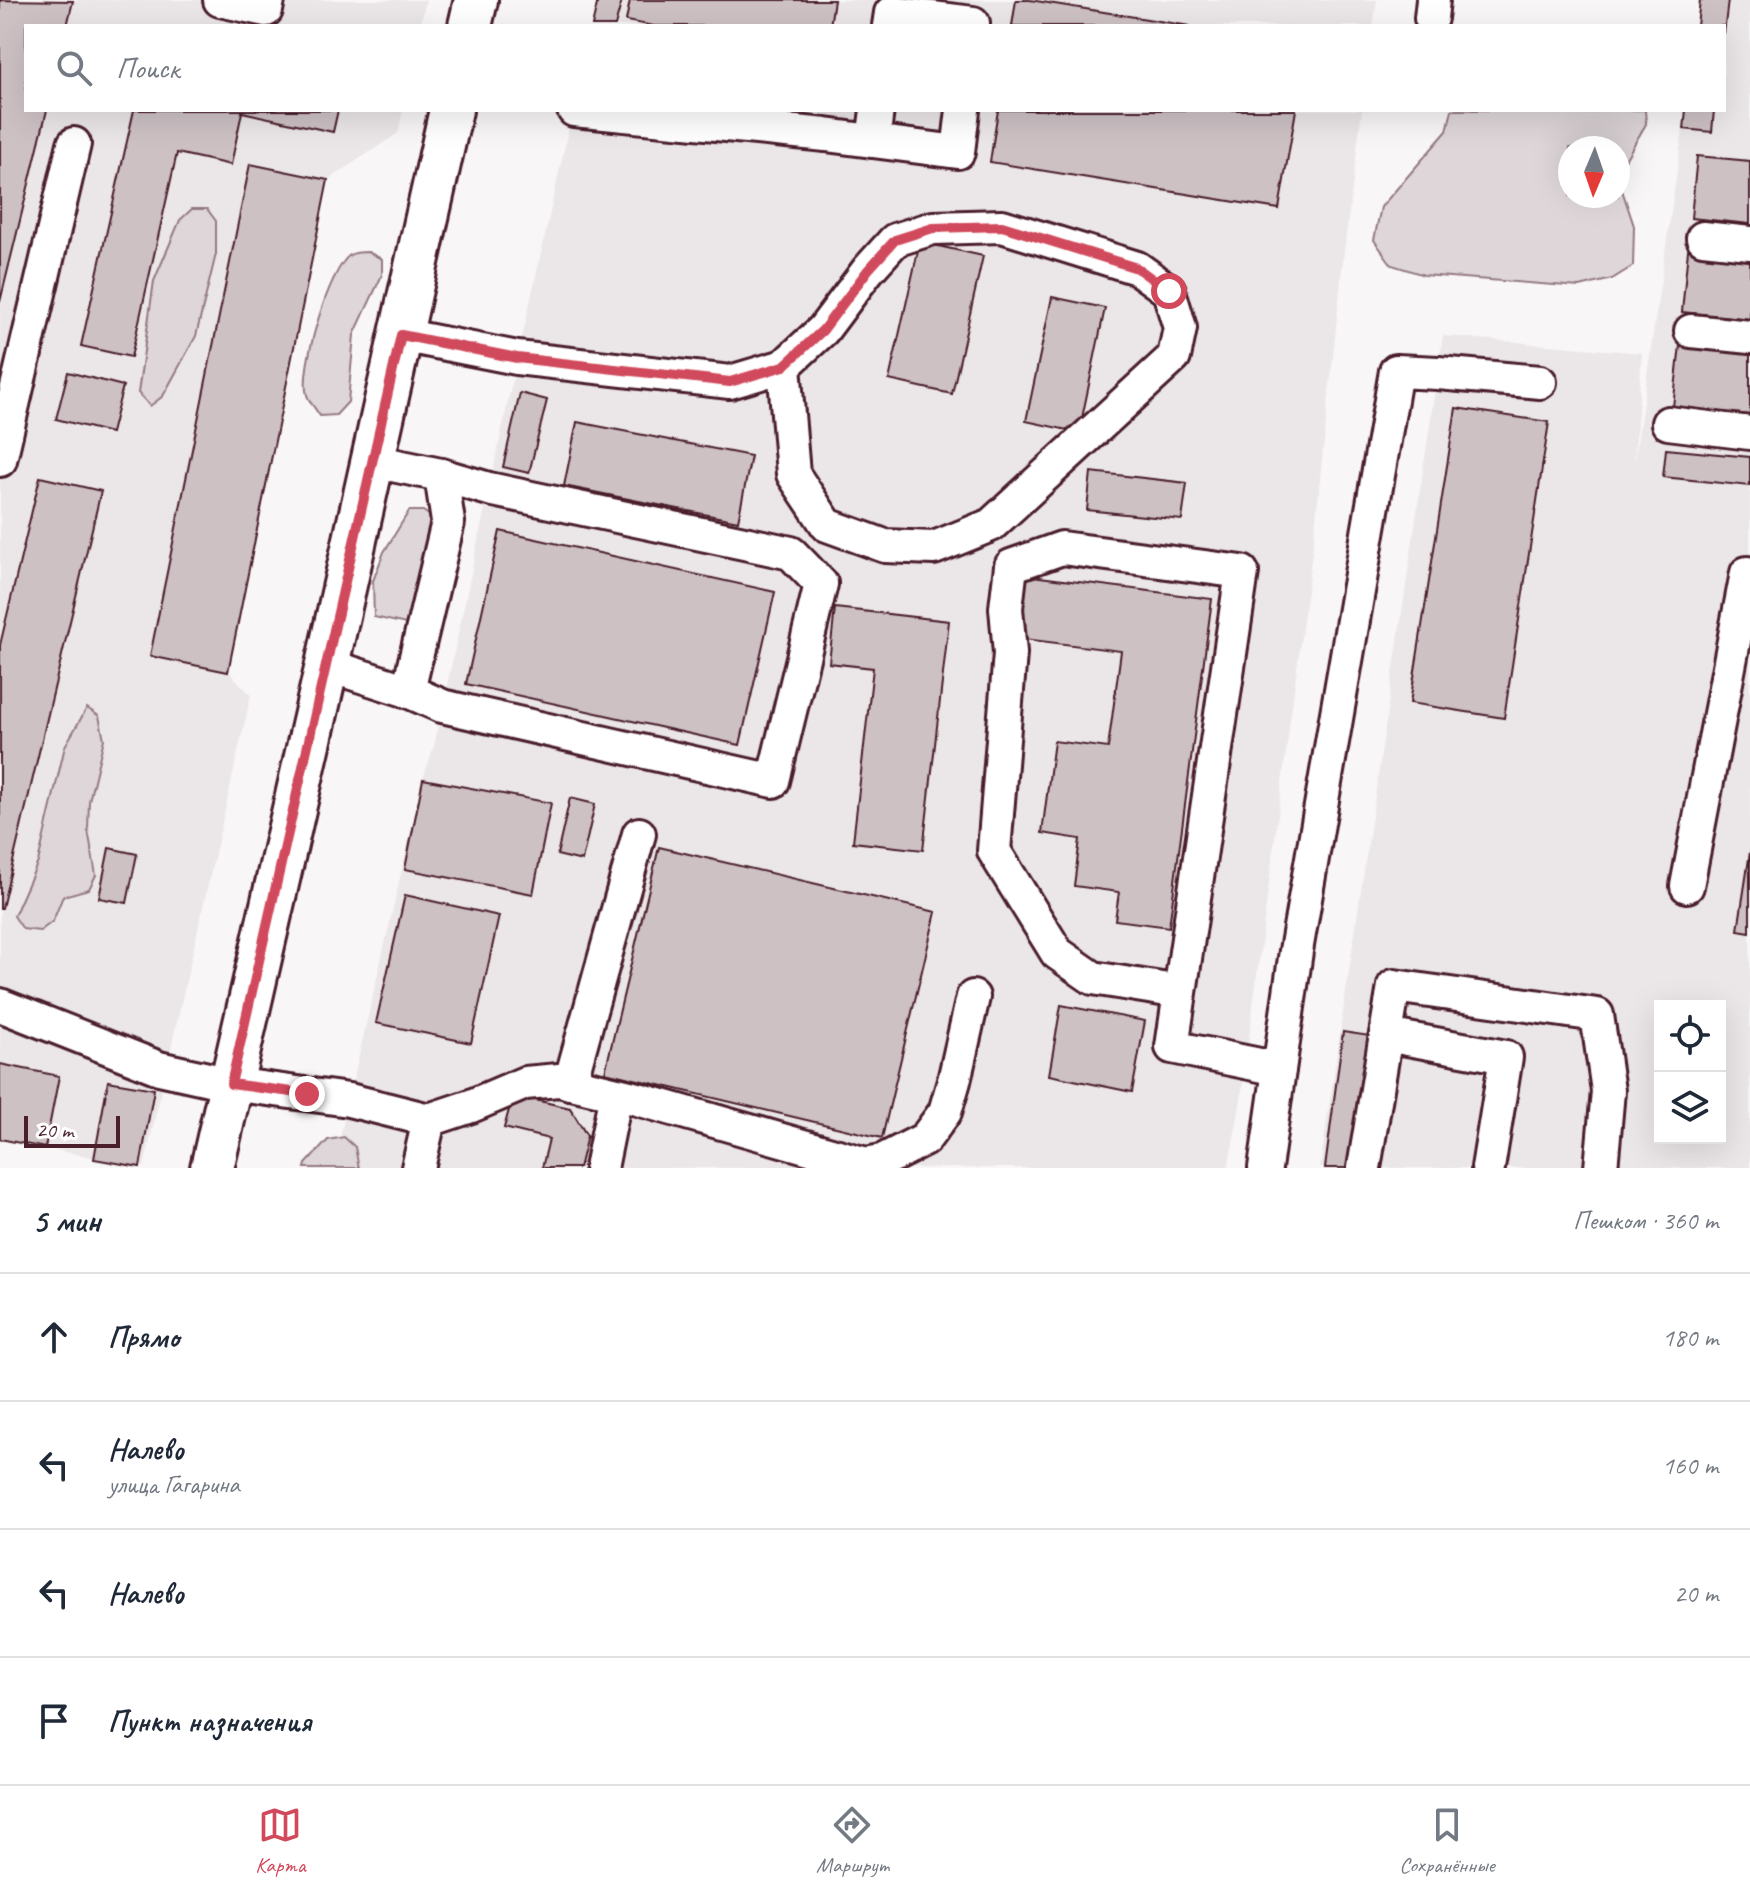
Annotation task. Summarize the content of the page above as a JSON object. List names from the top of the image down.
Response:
{
  "scale_bar": "20 m",
  "north": "bottom",
  "page": {
    "search": "Поиск",
    "scale": "20 m",
    "heading": ["5 мин", "Пешком · 360 m"],
    "list": [
      ["Прямо", "180 m"],
      ["Налево", "улица Гагарина", "160 m"],
      ["Налево", "20 m"],
      "Пункт назначения"
    ],
    "nav": ["Карта", "Маршрут", "Сохранённые"]
  }
}
